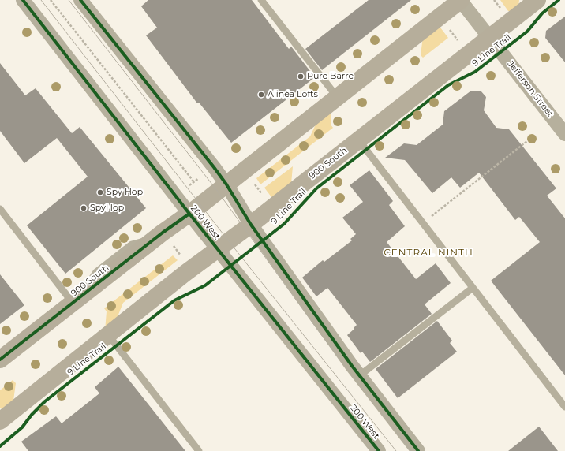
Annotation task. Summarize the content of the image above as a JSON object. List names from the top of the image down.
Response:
{
  "streets": {
    "street": ["Jefferson Street", "900 South", "200 West"],
    "cycle path": ["9 Line Trail"]
  },
  "crossings": [
    ["Jefferson Street", "900 South"],
    ["900 South", "200 West"]
  ],
  "districts": ["CENTRAL NINTH"],
  "places": [
    "Pure Barre",
    "Alinéa Lofts",
    "Spy Hop",
    "SpyHop"
  ]
}
